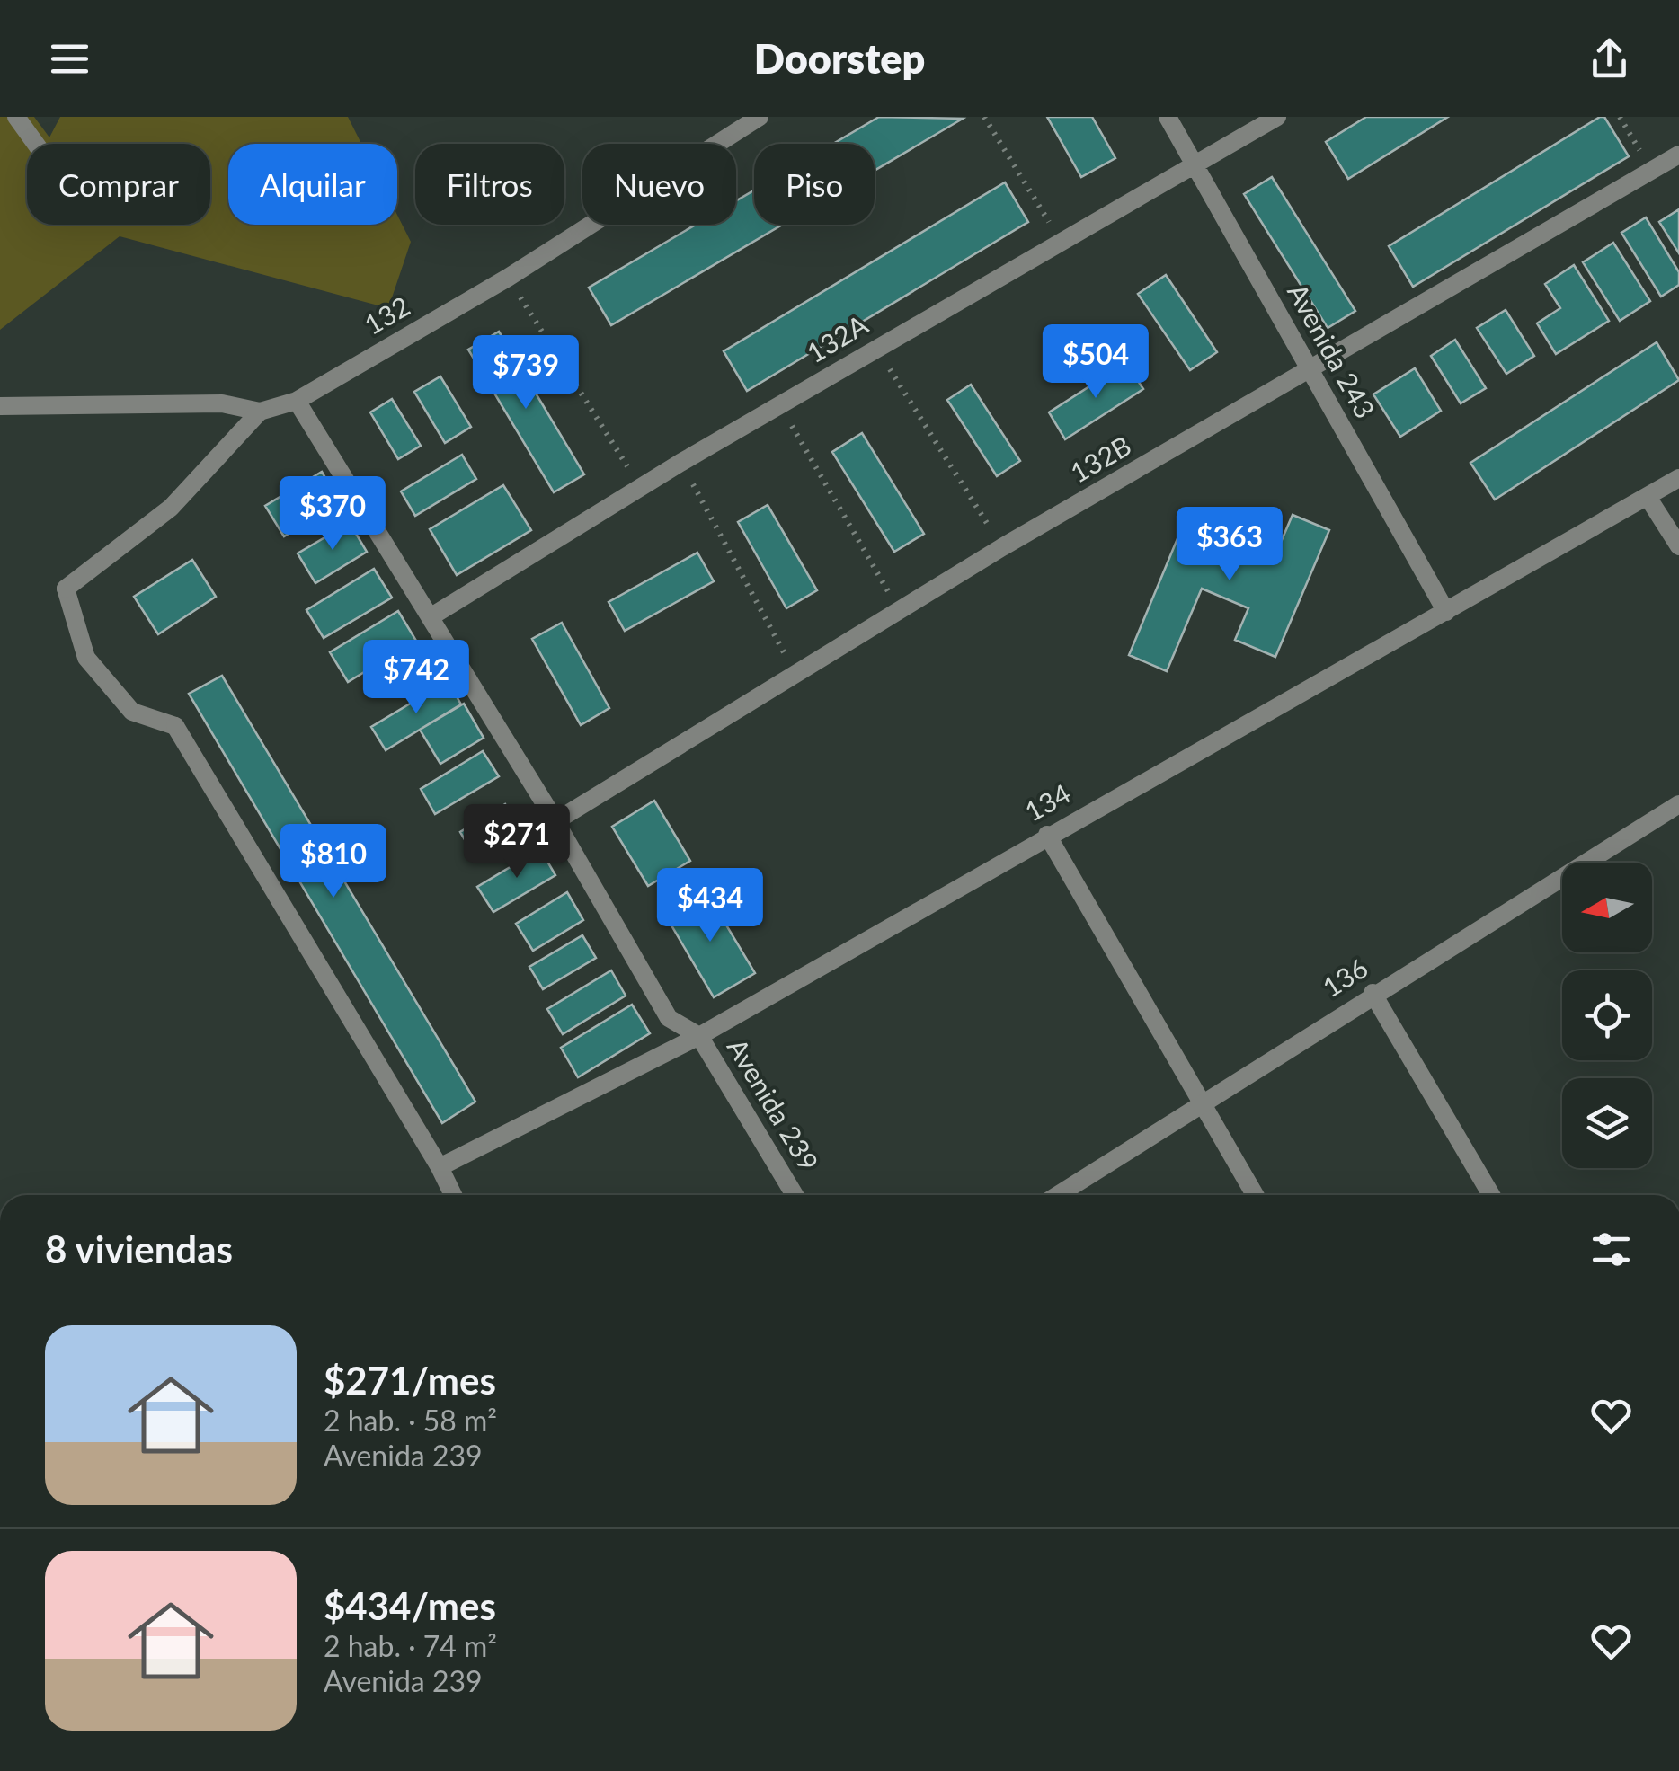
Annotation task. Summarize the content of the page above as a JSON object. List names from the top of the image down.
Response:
{
  "streets": {
    "street": [
      "132",
      "132A",
      "Avenida 243",
      "132B",
      "134",
      "136",
      "Avenida 239"
    ]
  },
  "crossings": [
    ["132", "Avenida 239"],
    ["132A", "Avenida 243"],
    ["132A", "Avenida 239"],
    ["Avenida 243", "132B"],
    ["Avenida 243", "134"],
    ["132B", "Avenida 239"],
    ["134", "Avenida 239"]
  ],
  "north": "left",
  "page": {
    "header": "Doorstep",
    "chip": [
      "Comprar",
      "Alquilar",
      "Filtros",
      "Nuevo",
      "Piso"
    ],
    "price": [
      "$504",
      "$739",
      "$370",
      "$363",
      "$742",
      "$271",
      "$810",
      "$434"
    ],
    "heading": "8 viviendas",
    "list": [
      {
        "name": "$271/mes",
        "note": "2 hab. · 58 m² · Avenida 239"
      },
      {
        "name": "$434/mes",
        "note": "2 hab. · 74 m² · Avenida 239"
      }
    ]
  }
}
